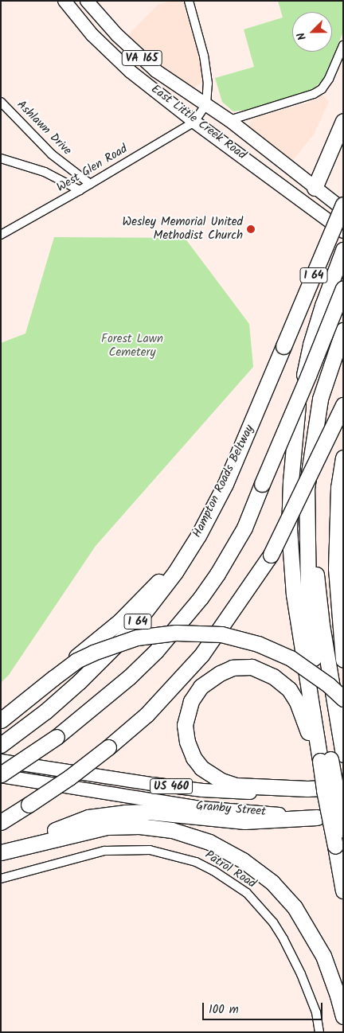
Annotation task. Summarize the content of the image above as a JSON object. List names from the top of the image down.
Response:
{
  "streets": {
    "highway": ["I 64", "Hampton Roads Beltway"],
    "main road": [
      "VA 165",
      "East Little Creek Road",
      "US 460",
      "Granby Street"
    ],
    "street": ["Ashlawn Drive", "West Glen Road", "Patrol Road"]
  },
  "crossings": [
    ["East Little Creek Road", "West Glen Road"],
    ["Ashlawn Drive", "West Glen Road"],
    ["I 64", "Granby Street"]
  ],
  "parks": ["Forest Lawn Cemetery"],
  "places": ["Wesley Memorial United Methodist Church"],
  "scale_bar": "100 m",
  "north": "bottom left"
}
